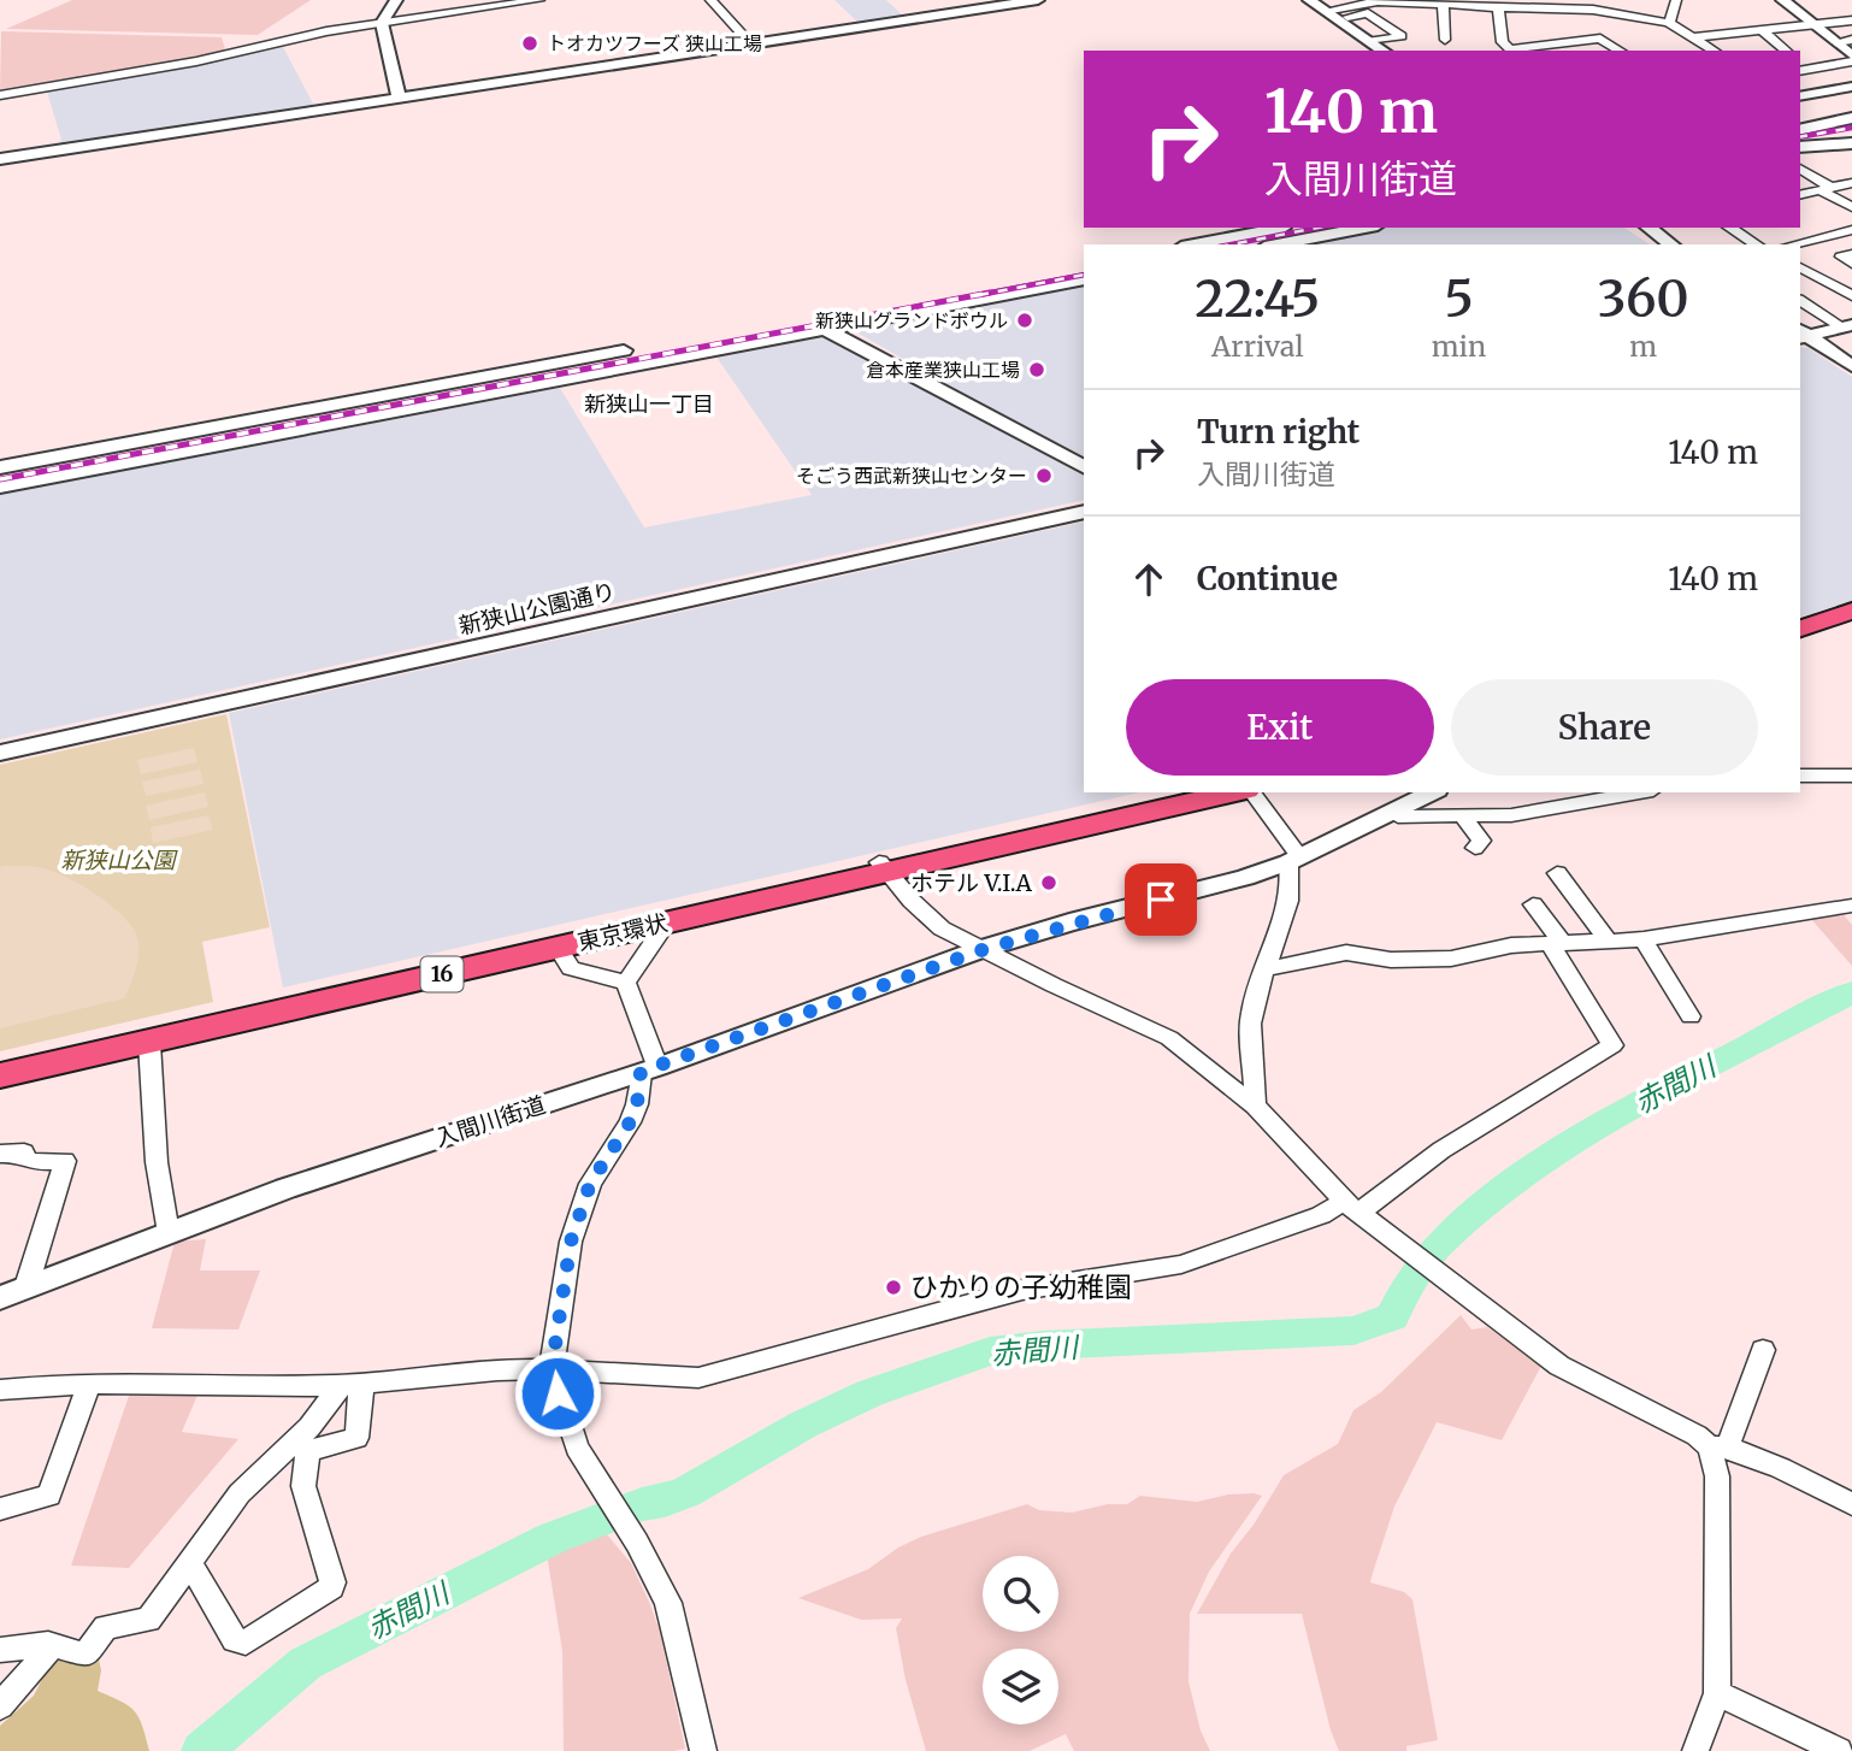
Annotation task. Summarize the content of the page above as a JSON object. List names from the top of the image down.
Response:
{
  "streets": {
    "highway": ["東京環状", "16"],
    "street": ["新狭山公園通り", "入間川街道"]
  },
  "districts": ["新狭山一丁目"],
  "water": ["赤間川"],
  "parks": ["新狭山公園"],
  "places": [
    "トオカツフーズ 狭山工場",
    "新狭山グランドボウル",
    "倉本産業狭山工場",
    "そごう西武新狭山センター",
    "ホテル V.I.A",
    "ひかりの子幼稚園"
  ],
  "page": {
    "turn": ["140 m", "入間川街道"],
    "eta": [
      "22:45",
      "Arrival",
      "5",
      "min",
      "360",
      "m"
    ],
    "list": [
      {
        "name": "Turn right",
        "note": "入間川街道",
        "value": "140 m"
      },
      {
        "name": "Continue",
        "value": "140 m"
      }
    ],
    "buttons": ["Exit", "Share"]
  }
}
